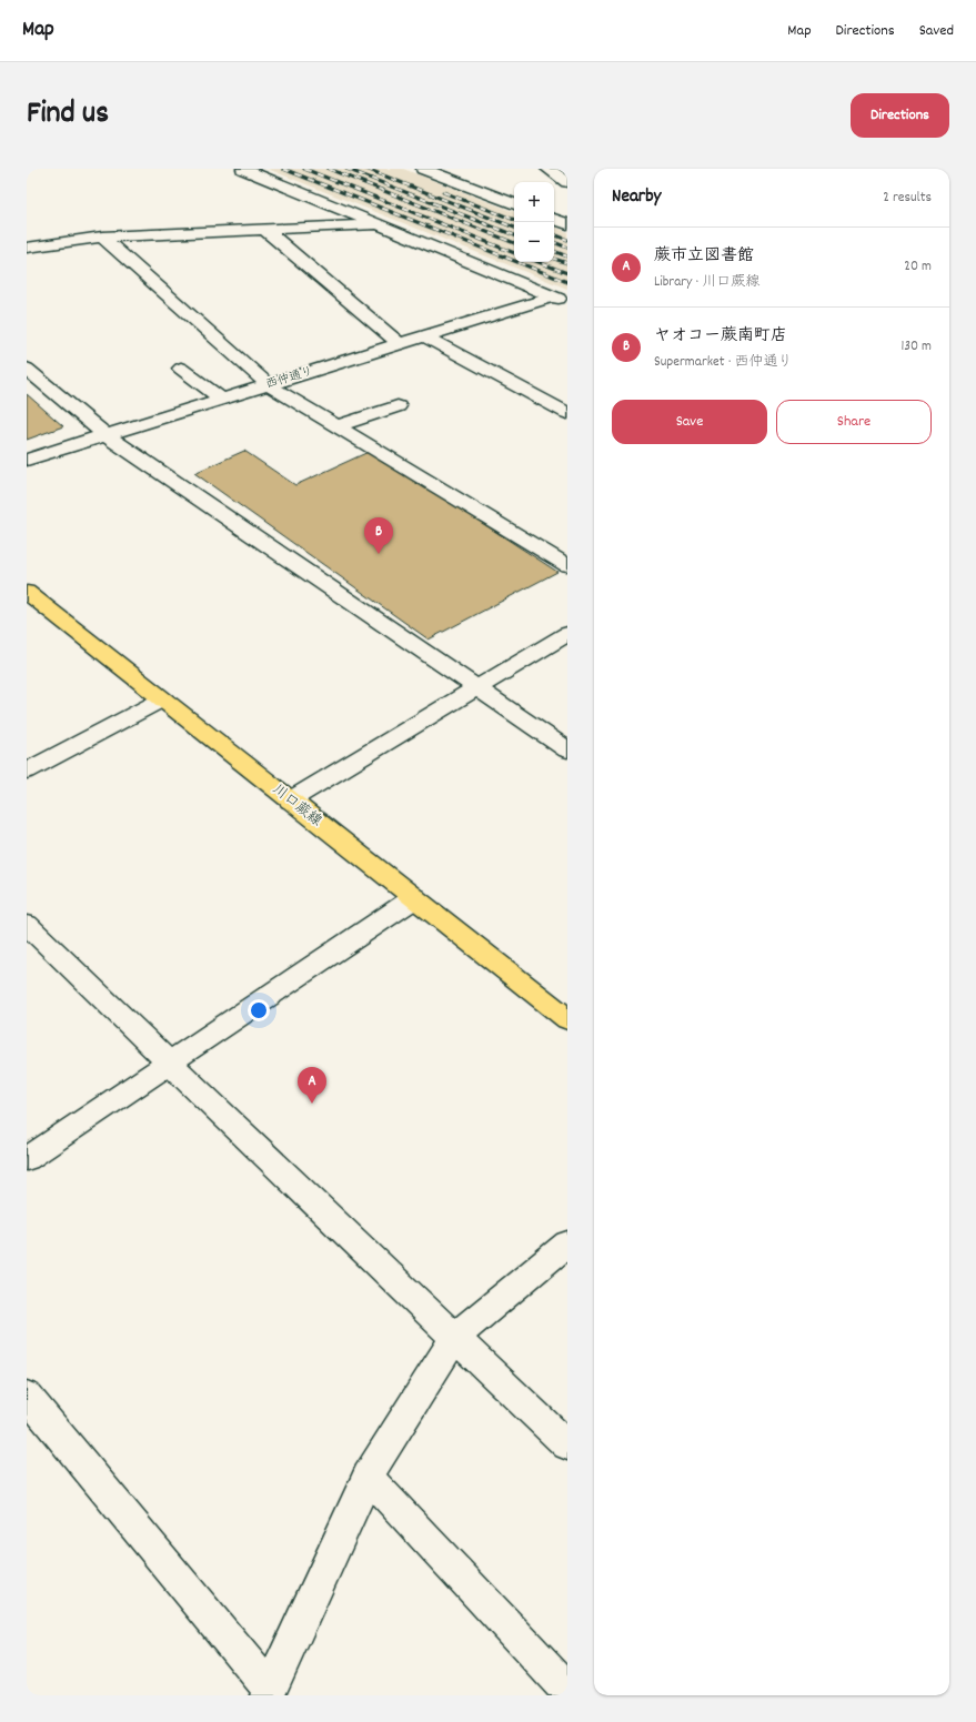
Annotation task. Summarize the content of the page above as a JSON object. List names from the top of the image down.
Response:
{
  "streets": {
    "main road": ["川口蕨線"],
    "street": ["西仲通り"]
  },
  "page": {
    "header": "Map",
    "nav": ["Map", "Directions", "Saved"],
    "title": "Find us",
    "buttons": [
      "Directions",
      ["Save", "Share"]
    ],
    "heading": ["Nearby", "2 results"],
    "map_buttons": ["+", "−"],
    "list": [
      {
        "mark": "A",
        "name": "蕨市立図書館",
        "note": "Library · 川口蕨線",
        "value": "20 m"
      },
      {
        "mark": "B",
        "name": "ヤオコー蕨南町店",
        "note": "Supermarket · 西仲通り",
        "value": "130 m"
      }
    ],
    "pins": ["B", "A"]
  }
}
